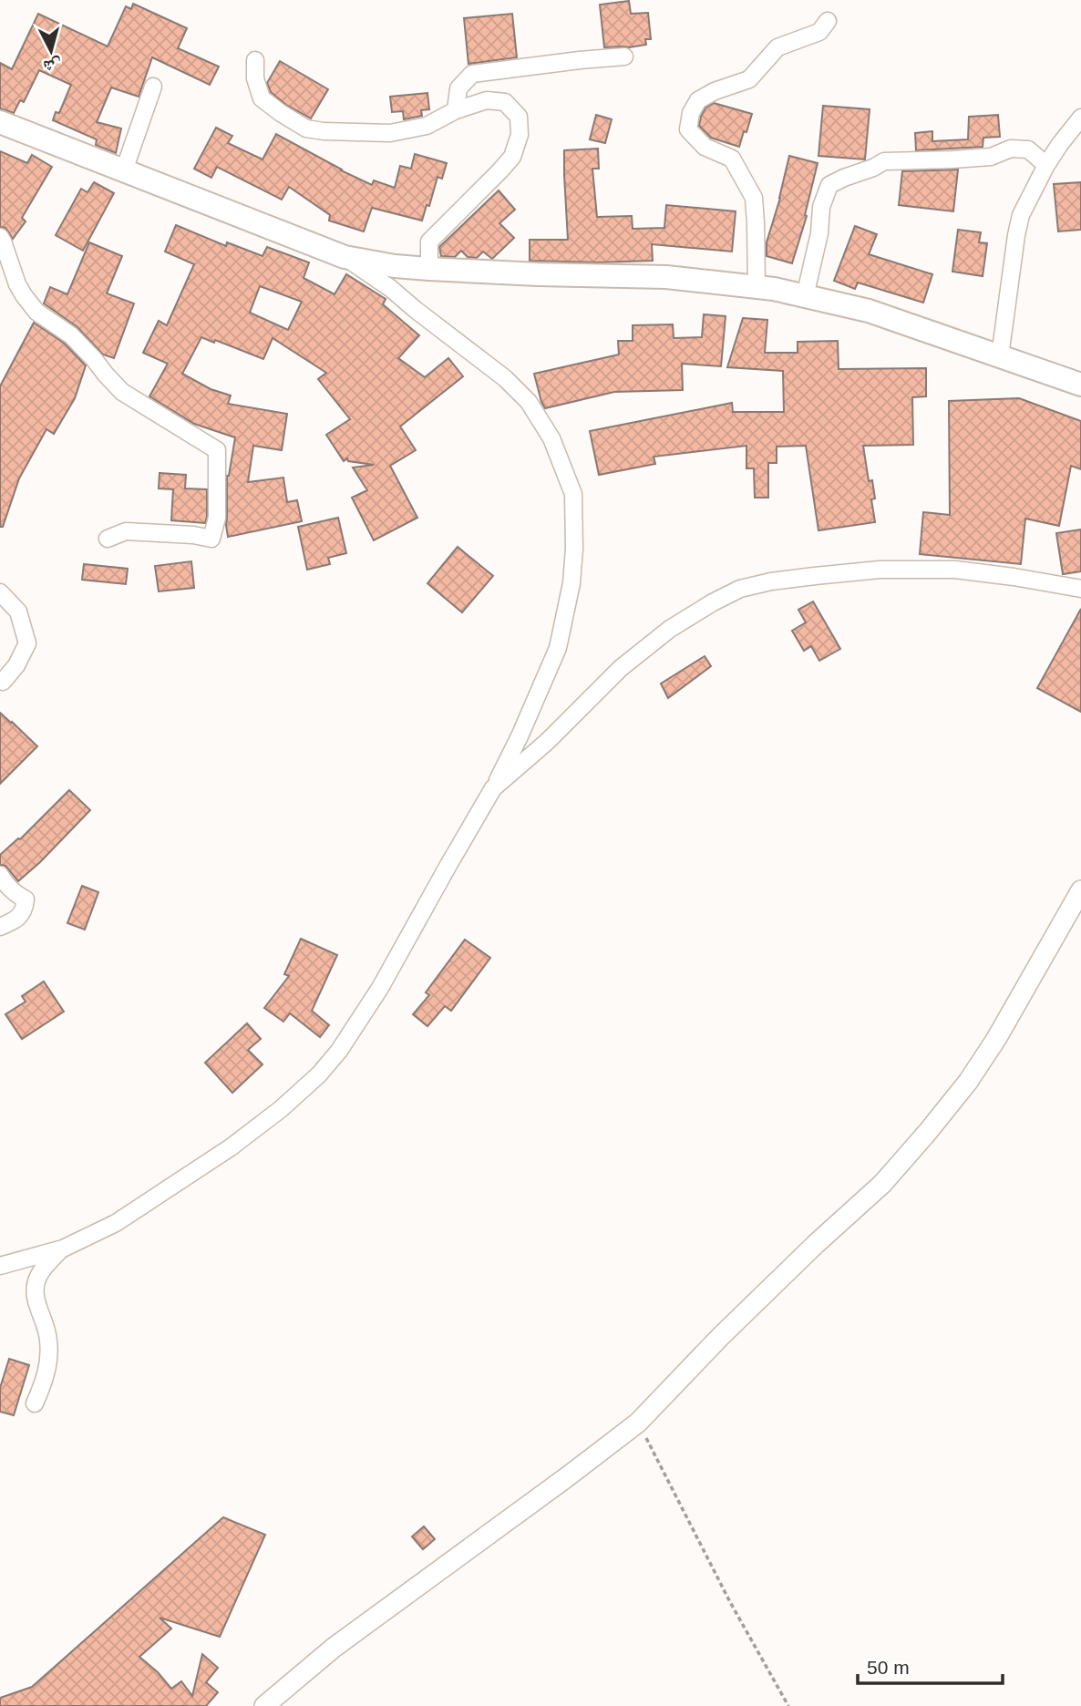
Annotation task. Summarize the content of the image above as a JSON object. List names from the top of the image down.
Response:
{
  "scale_bar": "50 m",
  "north": "bottom"
}
